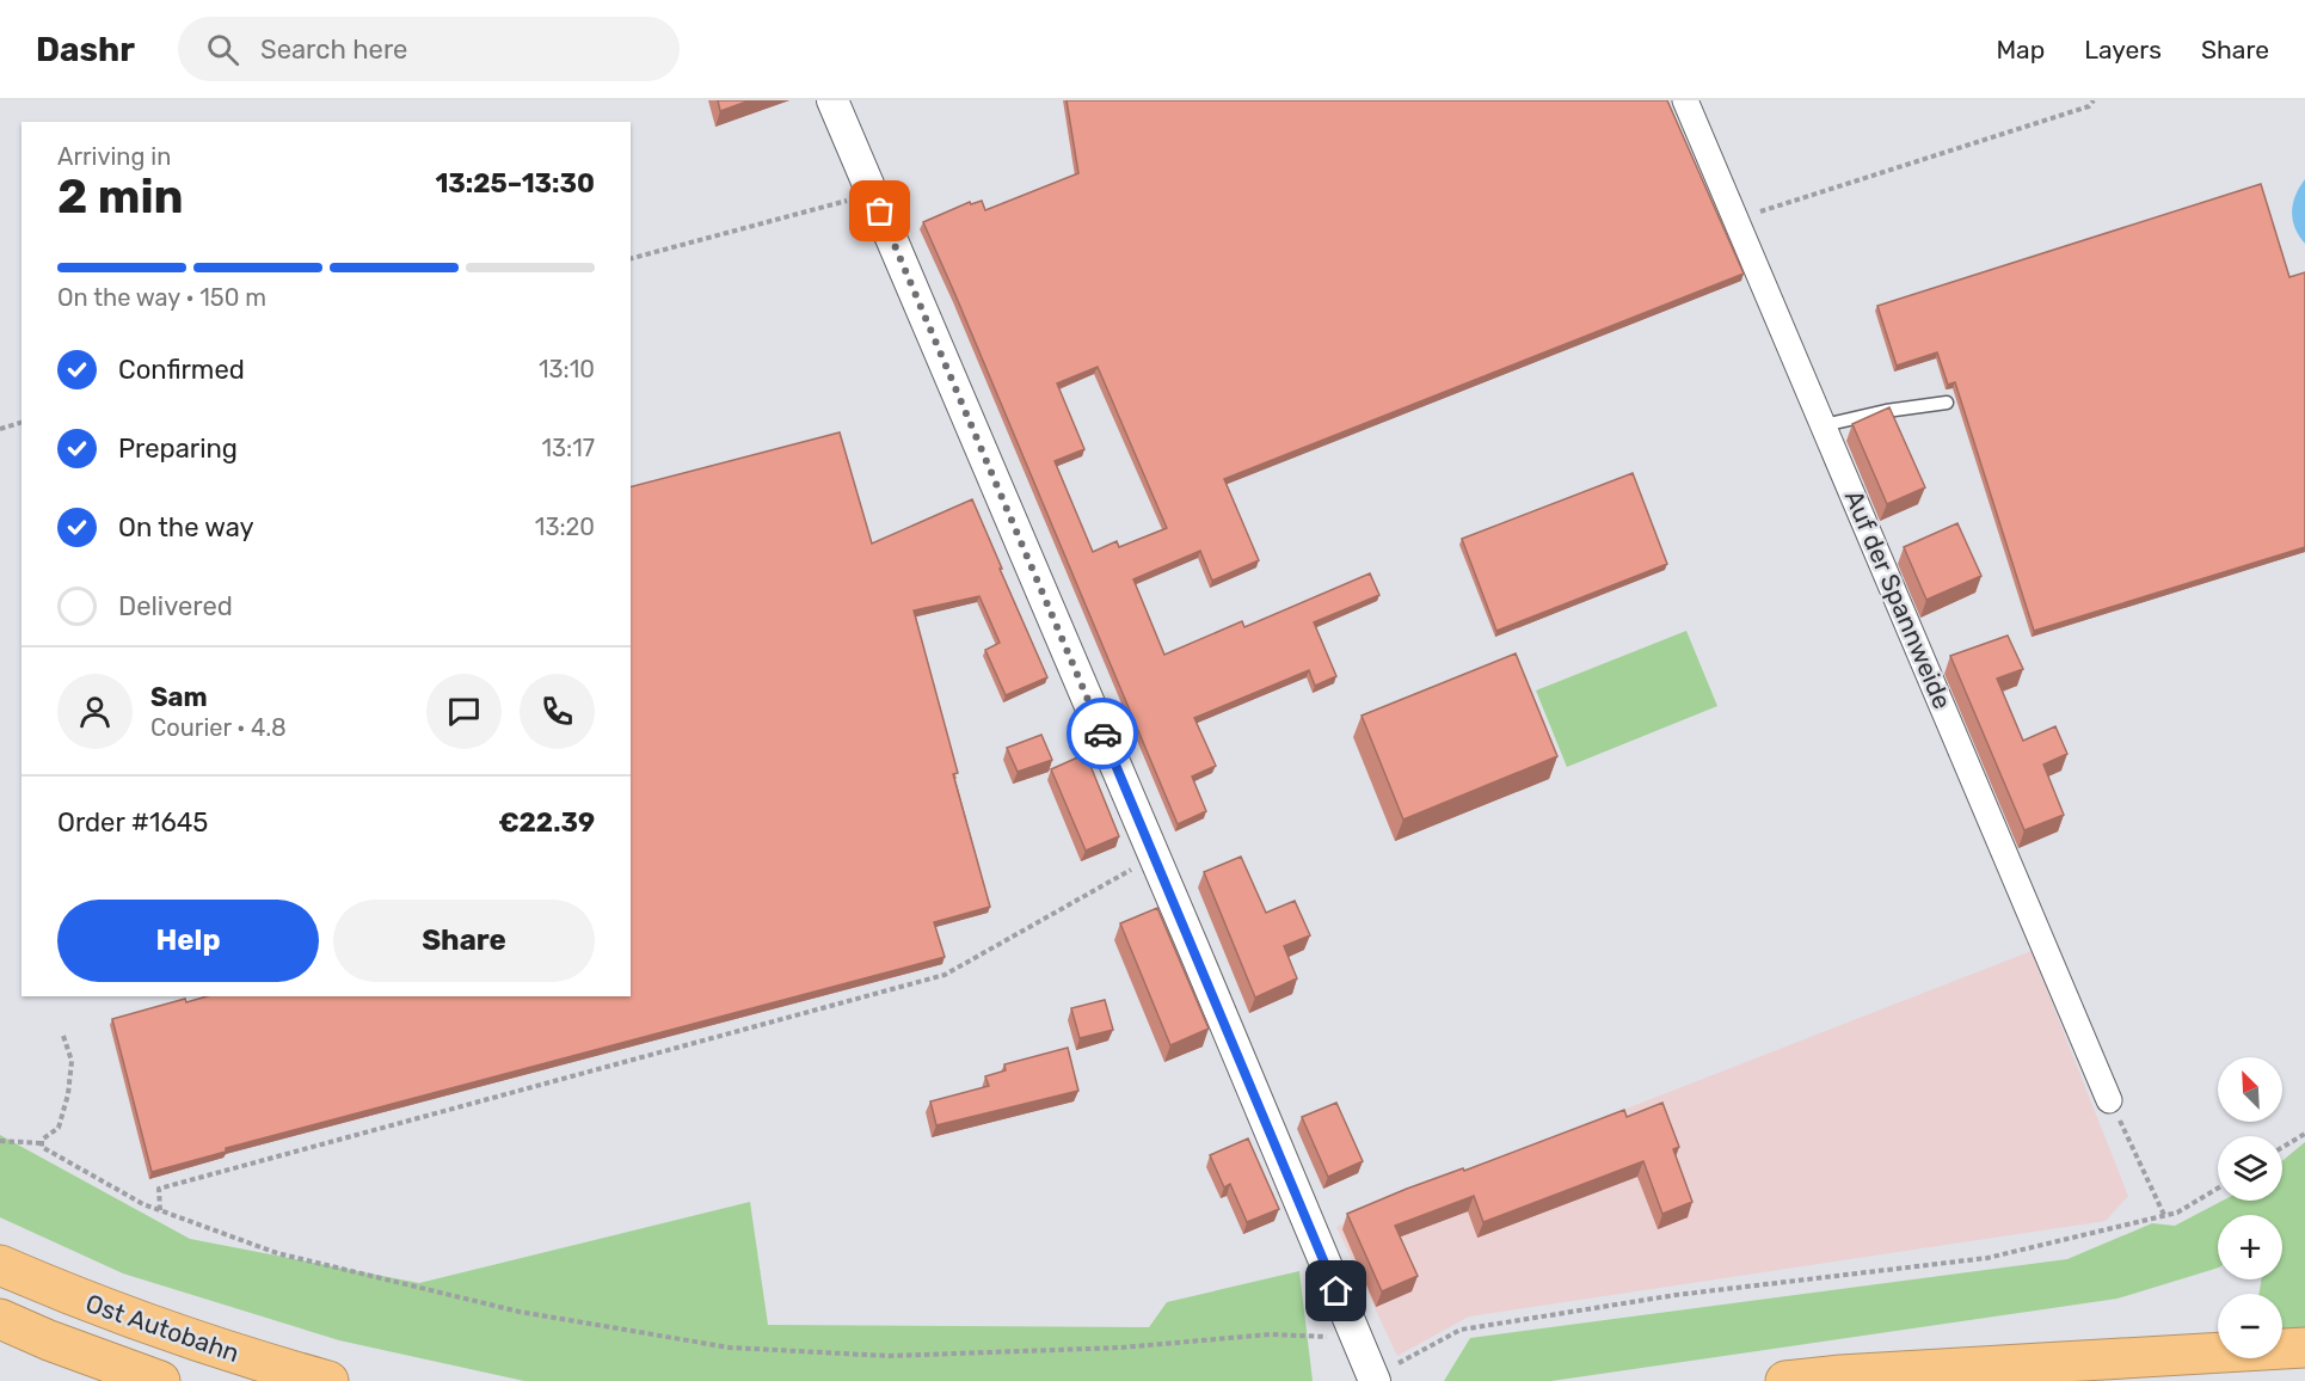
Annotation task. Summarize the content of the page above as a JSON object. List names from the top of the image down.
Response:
{
  "streets": {
    "highway": ["Ost Autobahn"],
    "street": ["Auf der Spannweide"]
  },
  "north": "top left",
  "page": {
    "header": "Dashr",
    "search": "Search here",
    "nav": ["Map", "Layers", "Share"],
    "heading": ["2 min", "Arriving in", "13:25–13:30"],
    "panel": [
      "Sam",
      "Courier · 4.8",
      "Order #1645",
      "€22.39"
    ],
    "bar": "On the way · 150 m",
    "list": [
      ["Confirmed", "13:10"],
      ["Preparing", "13:17"],
      ["On the way", "13:20"],
      "Delivered"
    ],
    "buttons": ["Help", "Share"],
    "map_buttons": ["+", "−"]
  }
}
